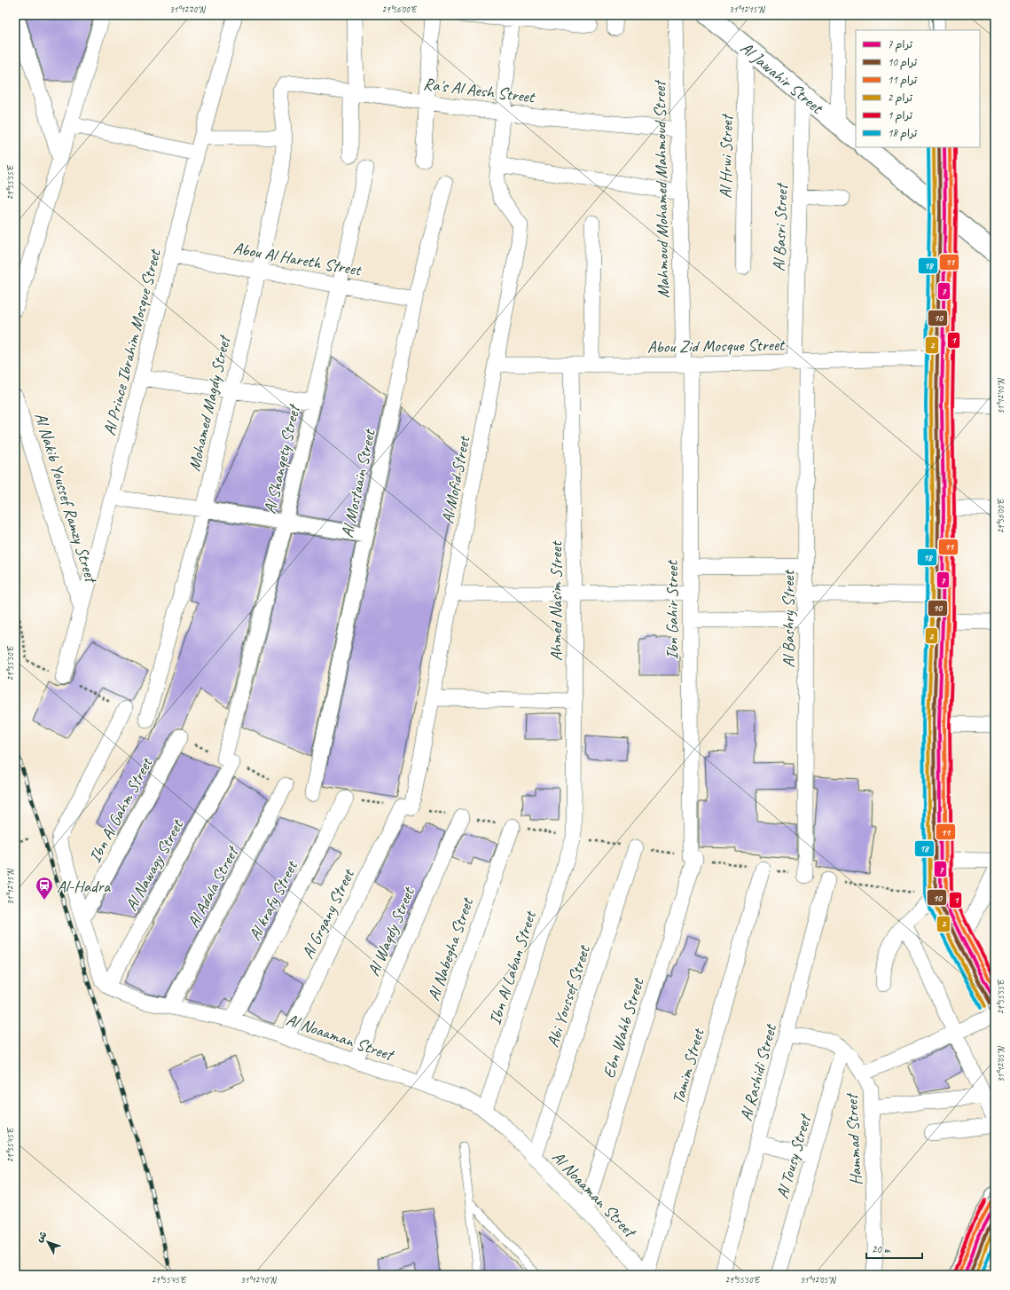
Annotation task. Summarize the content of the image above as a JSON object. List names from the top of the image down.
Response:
{
  "streets": {
    "main road": ["Al Jawahir Street"],
    "street": [
      "Ra's Al Aesh Street",
      "Al Hrwi Street",
      "Mahmoud Mohamed Mahmoud Street",
      "Al Basri Street",
      "Abou Al Hareth Street",
      "Al Prince Ibrahim Mosque Street",
      "Abou Zid Mosque Street",
      "Mohamed Magdy Street",
      "Al Shanqety Street",
      "Al Mofid Street",
      "Al Mostaain Street",
      "Al Nakib Youssef Ramzy Street",
      "Ahmed Nasim Street",
      "Ibn Gahir Street",
      "Al Bashry Street",
      "Ibn Al Gahm Street",
      "Al Nawagy Street",
      "Al Adala Street",
      "Al krafy Street",
      "Al Grgany Street",
      "Al Waqdy Street",
      "Al Nabegha Street",
      "Ibn Al Laban Street",
      "Abi Youssef Street",
      "Ebn Wahb Street",
      "Al Noaaman Street",
      "Tamim Street",
      "Al Rashidi Street",
      "Hammad Street",
      "Al Tousy Street"
    ]
  },
  "crossings": [
    ["Al Jawahir Street", "Al Hrwi Street"],
    ["Al Jawahir Street", "Al Basri Street"],
    ["Ra's Al Aesh Street", "Mahmoud Mohamed Mahmoud Street"],
    ["Ra's Al Aesh Street", "Mohamed Magdy Street"],
    ["Ra's Al Aesh Street", "Al Mofid Street"],
    ["Mahmoud Mohamed Mahmoud Street", "Abou Zid Mosque Street"],
    ["Mahmoud Mohamed Mahmoud Street", "Ibn Gahir Street"],
    ["Al Basri Street", "Abou Zid Mosque Street"],
    ["Al Basri Street", "Al Bashry Street"],
    ["Abou Al Hareth Street", "Al Prince Ibrahim Mosque Street"],
    ["Abou Al Hareth Street", "Mohamed Magdy Street"],
    ["Abou Al Hareth Street", "Al Shanqety Street"],
    ["Abou Al Hareth Street", "Al Mostaain Street"],
    ["Al Prince Ibrahim Mosque Street", "Al Nakib Youssef Ramzy Street"],
    ["Abou Zid Mosque Street", "Al Mofid Street"],
    ["Abou Zid Mosque Street", "Ahmed Nasim Street"],
    ["Abou Zid Mosque Street", "Ibn Gahir Street"],
    ["Abou Zid Mosque Street", "Al Bashry Street"],
    ["Al Shanqety Street", "Al Nawagy Street"],
    ["Al Mofid Street", "Al Grgany Street"],
    ["Ahmed Nasim Street", "Ibn Al Laban Street"],
    ["Ibn Gahir Street", "Ebn Wahb Street"],
    ["Al Nawagy Street", "Al Noaaman Street"],
    ["Al Adala Street", "Al Noaaman Street"],
    ["Al krafy Street", "Al Noaaman Street"],
    ["Al Grgany Street", "Al Noaaman Street"],
    ["Al Waqdy Street", "Al Noaaman Street"],
    ["Al Nabegha Street", "Al Noaaman Street"],
    ["Ibn Al Laban Street", "Al Noaaman Street"],
    ["Abi Youssef Street", "Al Noaaman Street"],
    ["Ebn Wahb Street", "Al Noaaman Street"],
    ["Al Noaaman Street", "Tamim Street"],
    ["Al Rashidi Street", "Hammad Street"],
    ["Hammad Street", "Al Tousy Street"]
  ],
  "places": {
    "station": ["Al-Hadra"]
  },
  "lines": [
    "tram line 7",
    "tram line 10",
    "tram line 11",
    "tram line 2",
    "tram line 1",
    "tram line 18"
  ],
  "legend": [
    "ترام 7",
    "ترام 10",
    "ترام 11",
    "ترام 2",
    "ترام 1",
    "ترام 18"
  ],
  "scale_bar": "20 m",
  "north": "top left",
  "coordinates": [
    "31°12'20\"N",
    "29°56'00\"E",
    "31°12'15\"N",
    "29°55'55\"E",
    "31°12'10\"N",
    "29°55'50\"E",
    "31°12'05\"N",
    "29°55'45\"E"
  ]
}
